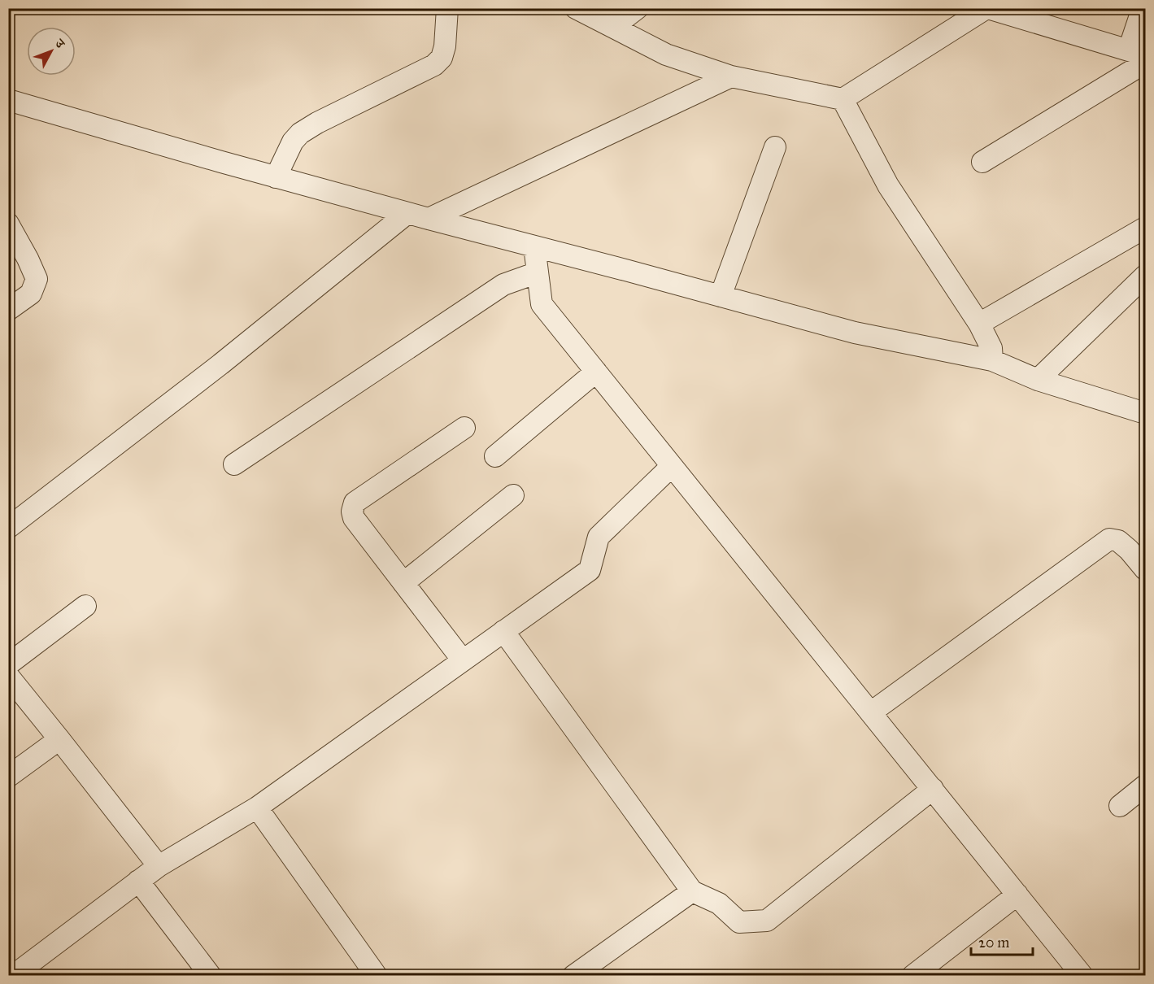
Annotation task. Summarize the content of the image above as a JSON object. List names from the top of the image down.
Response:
{
  "scale_bar": "20 m",
  "north": "top right"
}
